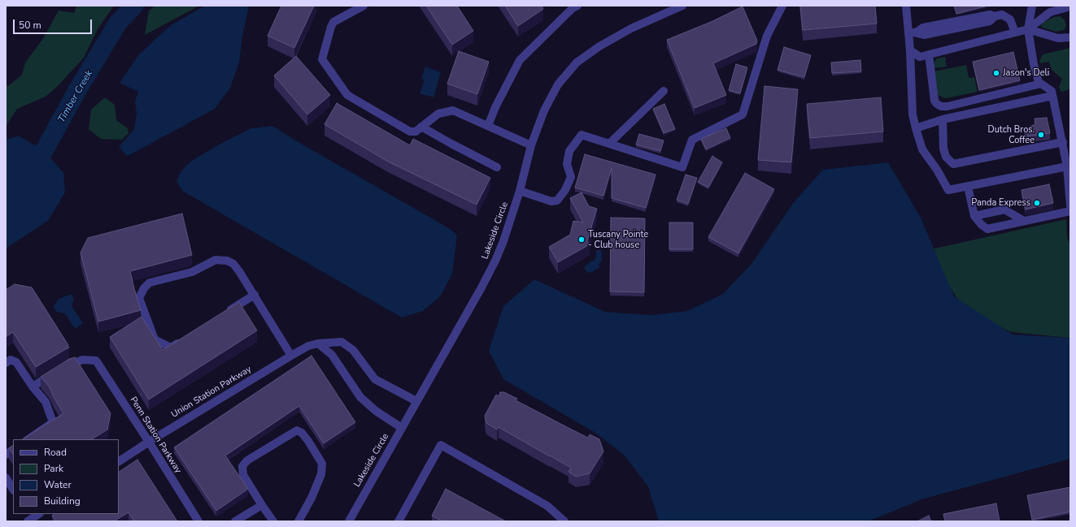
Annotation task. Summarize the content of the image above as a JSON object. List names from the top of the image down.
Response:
{
  "streets": {
    "street": ["Lakeside Circle", "Union Station Parkway", "Penn Station Parkway"]
  },
  "crossings": [
    ["Lakeside Circle", "Union Station Parkway"],
    ["Union Station Parkway", "Penn Station Parkway"]
  ],
  "water": ["Timber Creek"],
  "places": [
    "Jason's Deli",
    "Dutch Bros. Coffee",
    "Panda Express",
    "Tuscany Pointe - Club house"
  ],
  "legend": [
    "Road",
    "Park",
    "Water",
    "Building"
  ],
  "scale_bar": "50 m"
}
